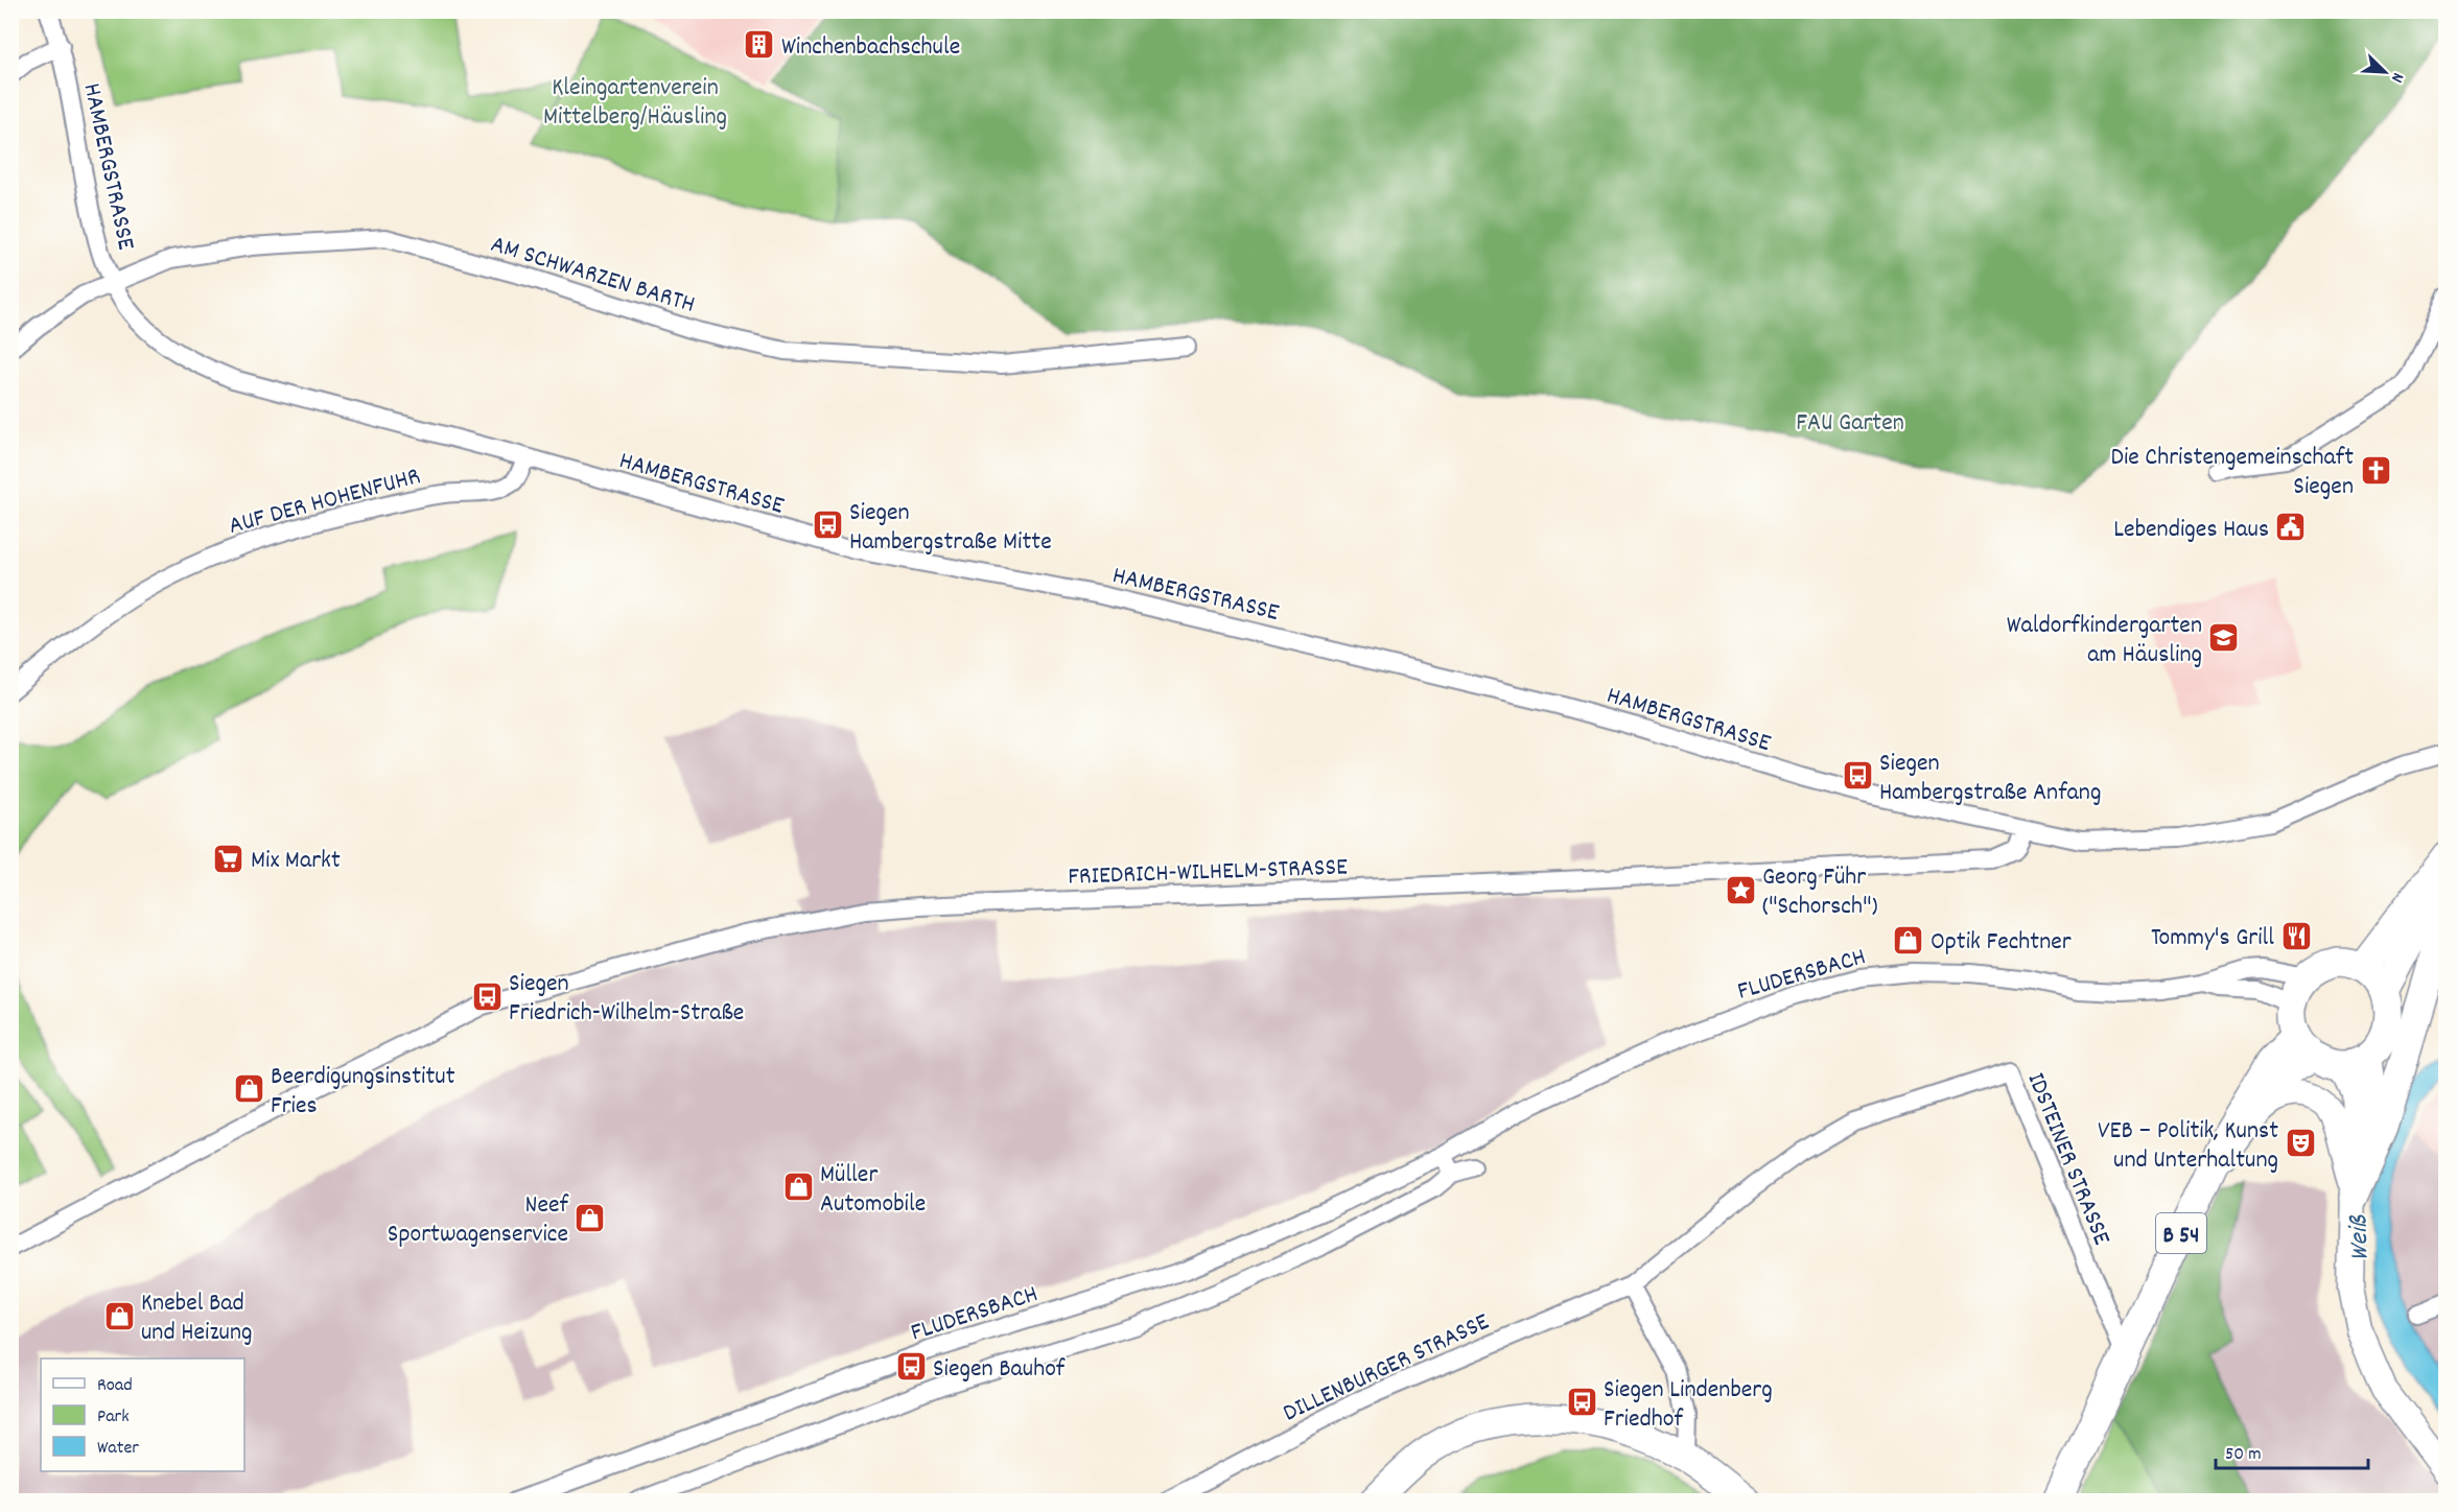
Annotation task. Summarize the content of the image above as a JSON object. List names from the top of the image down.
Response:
{
  "streets": {
    "main road": ["B 54"],
    "street": [
      "HAMBERGSTRASSE",
      "AM SCHWARZEN BARTH",
      "AUF DER HOHENFUHR",
      "FRIEDRICH-WILHELM-STRASSE",
      "FLUDERSBACH",
      "IDSTEINER STRASSE",
      "DILLENBURGER STRASSE"
    ]
  },
  "crossings": [
    ["HAMBERGSTRASSE", "AM SCHWARZEN BARTH"],
    ["HAMBERGSTRASSE", "AUF DER HOHENFUHR"],
    ["HAMBERGSTRASSE", "FRIEDRICH-WILHELM-STRASSE"],
    ["FLUDERSBACH", "B 54"],
    ["IDSTEINER STRASSE", "B 54"],
    ["IDSTEINER STRASSE", "DILLENBURGER STRASSE"]
  ],
  "water": ["Weiß"],
  "parks": ["Kleingartenverein Mittelberg/Häusling", "FAU Garten"],
  "places": {
    "building": ["Winchenbachschule"],
    "church": ["Die Christengemeinschaft Siegen"],
    "bus stop": [
      "Siegen Hambergstraße Mitte",
      "Siegen Hambergstraße Anfang",
      "Siegen Friedrich-Wilhelm-Straße",
      "Siegen Bauhof",
      "Siegen Lindenberg Friedhof"
    ],
    "public building": ["Lebendiges Haus"],
    "school or university": ["Waldorfkindergarten am Häusling"],
    "supermarket": ["Mix Markt"],
    "place": ["Georg Führ (\"Schorsch\")"],
    "restaurant": ["Tommy's Grill"],
    "shop": [
      "Optik Fechtner",
      "Beerdigungsinstitut Fries",
      "Müller Automobile",
      "Neef Sportwagenservice",
      "Knebel Bad und Heizung"
    ],
    "theatre": ["VEB – Politik, Kunst und Unterhaltung"]
  },
  "legend": ["Road", "Park", "Water"],
  "scale_bar": "50 m",
  "north": "bottom right"
}
